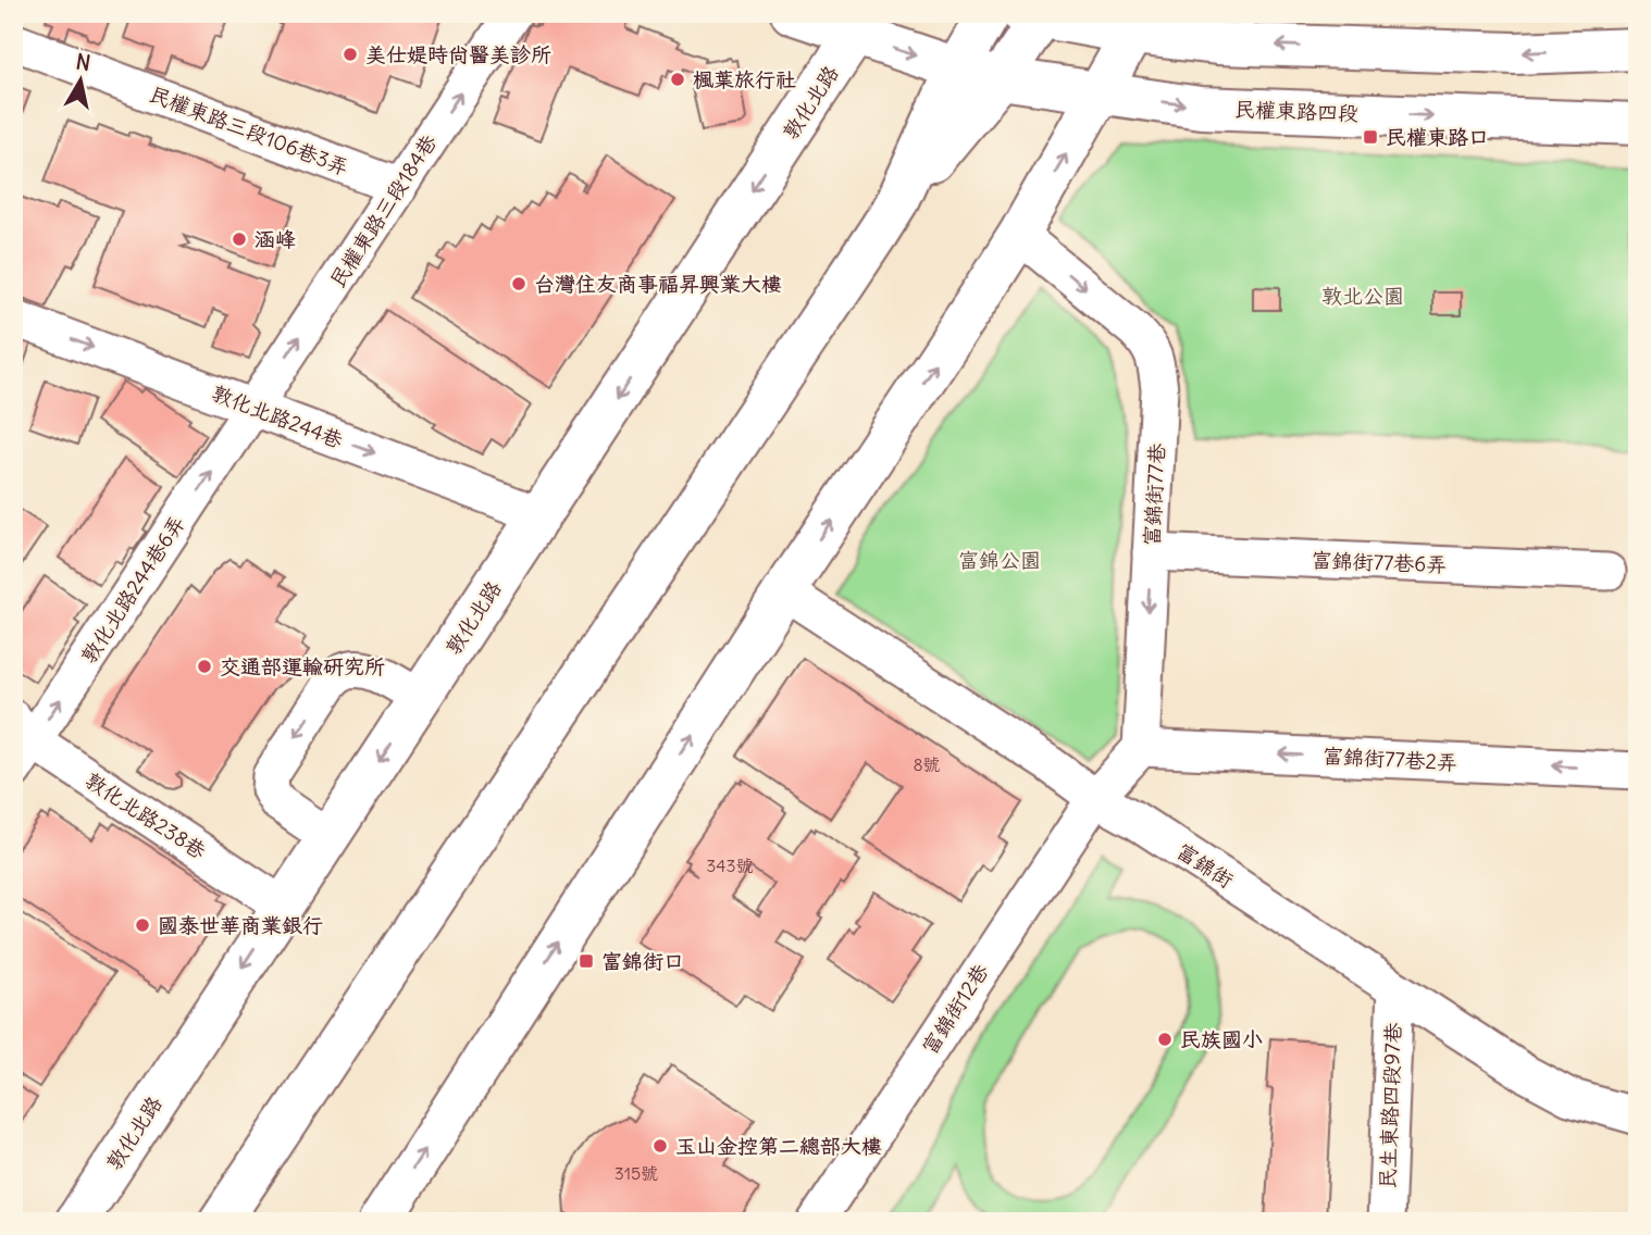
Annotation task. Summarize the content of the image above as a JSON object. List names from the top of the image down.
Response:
{
  "streets": {
    "main road": ["敦化北路", "民權東路四段"],
    "street": [
      "民權東路三段106巷3弄",
      "民權東路三段184巷",
      "敦化北路244巷",
      "富錦街77巷",
      "富錦街77巷6弄",
      "敦化北路244巷6弄",
      "富錦街77巷2弄",
      "敦化北路238巷",
      "富錦街",
      "富錦街12巷",
      "民生東路四段97巷"
    ]
  },
  "crossings": [
    ["敦化北路", "民權東路四段"],
    ["敦化北路", "敦化北路244巷"],
    ["敦化北路", "敦化北路238巷"],
    ["民權東路三段106巷3弄", "民權東路三段184巷"],
    ["民權東路三段184巷", "敦化北路244巷"],
    ["民權東路三段184巷", "敦化北路244巷6弄"],
    ["敦化北路244巷", "敦化北路244巷6弄"],
    ["富錦街77巷", "富錦街77巷6弄"],
    ["富錦街77巷", "富錦街77巷2弄"],
    ["敦化北路244巷6弄", "敦化北路238巷"],
    ["富錦街", "富錦街12巷"],
    ["富錦街", "民生東路四段97巷"]
  ],
  "one_way": [
    "民權東路三段184巷",
    "敦化北路244巷",
    "富錦街77巷",
    "敦化北路244巷6弄",
    "富錦街77巷2弄"
  ],
  "parks": ["敦北公園", "富錦公園"],
  "places": {
    "other": [
      "美仕媞時尚醫美診所",
      "楓葉旅行社",
      "涵峰",
      "台灣住友商事福昇興業大樓",
      "交通部運輸研究所",
      "國泰世華商業銀行",
      "民族國小",
      "玉山金控第二總部大樓"
    ],
    "transit": ["民權東路口", "富錦街口"]
  },
  "house_numbers": ["8號", "343號", "315號"],
  "north": "top"
}
